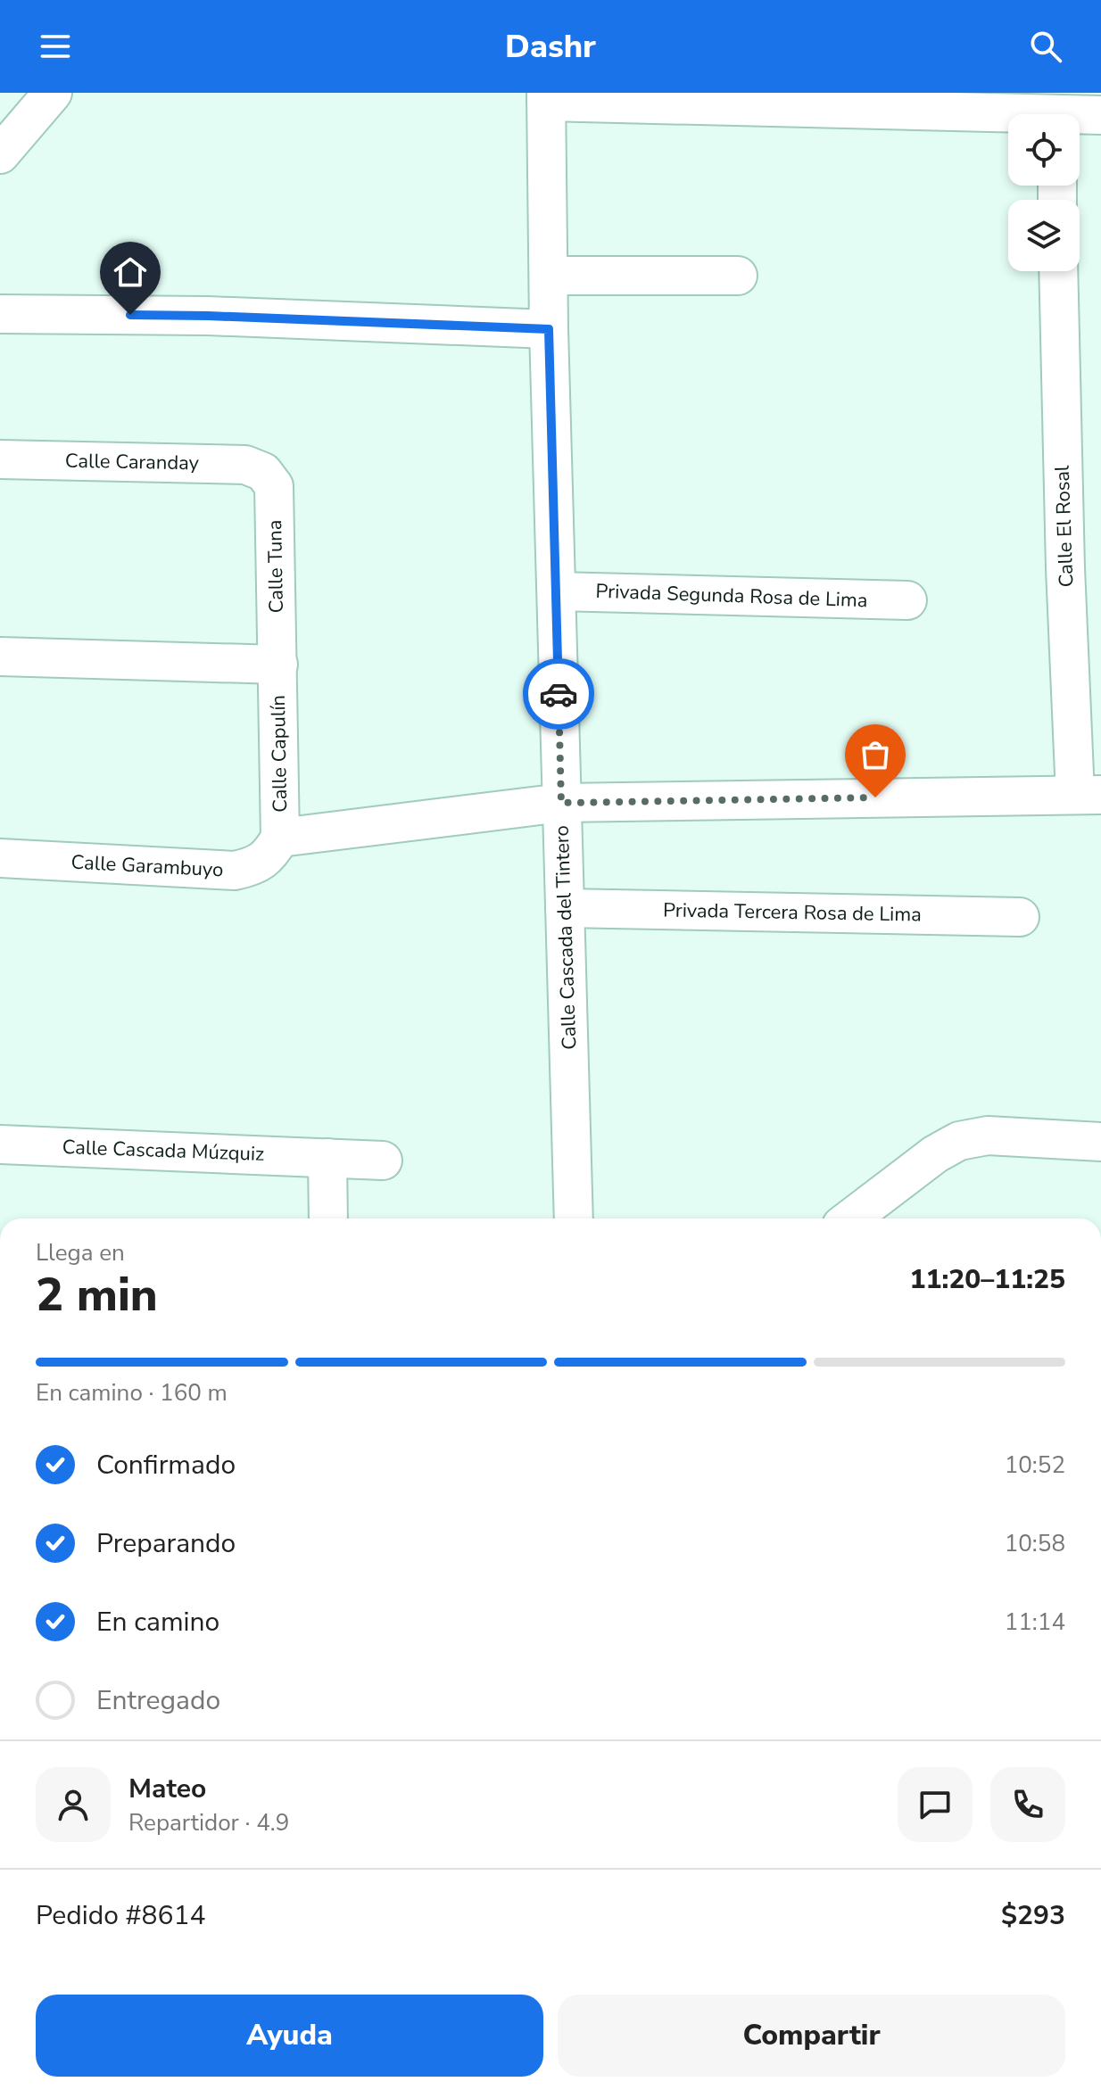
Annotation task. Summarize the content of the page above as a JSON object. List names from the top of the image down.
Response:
{
  "streets": {
    "street": [
      "Calle Caranday",
      "Calle El Rosal",
      "Calle Tuna",
      "Privada Segunda Rosa de Lima",
      "Calle Capulín",
      "Calle Garambuyo",
      "Privada Tercera Rosa de Lima",
      "Calle Cascada del Tintero",
      "Calle Cascada Múzquiz"
    ]
  },
  "crossings": [
    ["Calle Caranday", "Calle Tuna"],
    ["Calle El Rosal", "Calle Capulín"],
    ["Calle Tuna", "Calle Capulín"],
    ["Privada Segunda Rosa de Lima", "Calle Cascada del Tintero"],
    ["Calle Capulín", "Calle Garambuyo"],
    ["Calle Capulín", "Calle Cascada del Tintero"],
    ["Privada Tercera Rosa de Lima", "Calle Cascada del Tintero"]
  ],
  "page": {
    "header": "Dashr",
    "heading": ["2 min", "Llega en", "11:20–11:25"],
    "panel": [
      "Mateo",
      "Repartidor · 4.9",
      "Pedido #8614",
      "$293"
    ],
    "bar": "En camino · 160 m",
    "list": [
      ["Confirmado", "10:52"],
      ["Preparando", "10:58"],
      ["En camino", "11:14"],
      "Entregado"
    ],
    "buttons": ["Ayuda", "Compartir"]
  }
}
